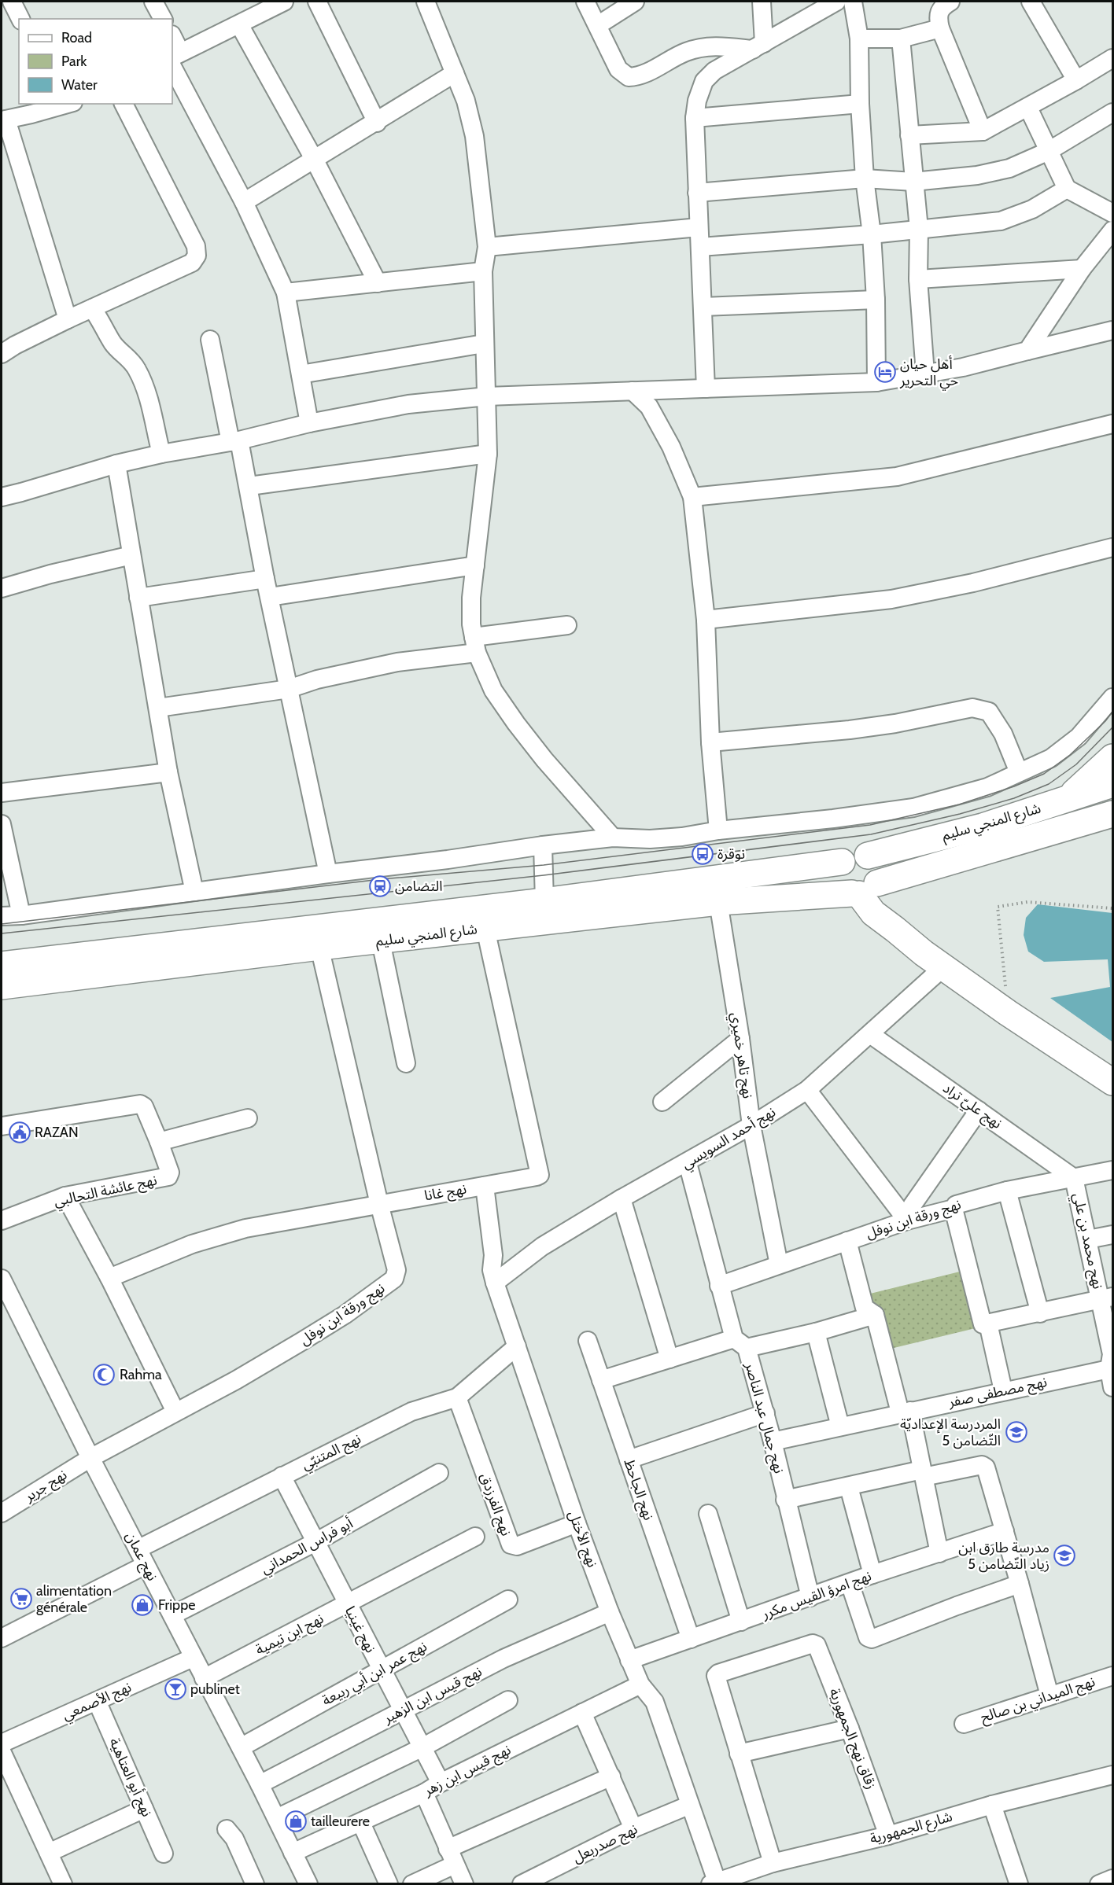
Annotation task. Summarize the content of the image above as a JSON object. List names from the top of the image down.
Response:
{
  "streets": {
    "main road": ["شارع المنجي سليم"],
    "street": [
      "نهج تاهر خميري",
      "نهج عليّ تراد",
      "نهج أحمد السويسي",
      "نهج عائشة التحالبي",
      "نهج غانا",
      "نهج ورقة ابن نوفل",
      "نهج محمد بن علي",
      "نهج مصطفى صفر",
      "نهج جمال عبد الناصر",
      "نهج المتنبّي",
      "نهج جرير",
      "نهج الجاحظ",
      "نهج الفرزدق",
      "نهج الأختل",
      "أبو فراس الحمداني",
      "نهج عمان",
      "نهج امرؤ القيس مكرر",
      "نهج غينيا",
      "نهج ابن تيمية",
      "نهج عمر ابن أبي ربيعة",
      "نهج قيس ابن الزهير",
      "نهج الميداني بن صالح",
      "نهج الأصمعي",
      "زقاق نهج الجمهورية",
      "نهج قيس ابن زهر",
      "نهج أبو العتاهية",
      "شارع الجمهورية",
      "نهج صدربعل"
    ]
  },
  "crossings": [
    ["شارع المنجي سليم", "نهج تاهر خميري"],
    ["شارع المنجي سليم", "نهج غانا"],
    ["شارع المنجي سليم", "نهج ورقة ابن نوفل"],
    ["نهج تاهر خميري", "نهج أحمد السويسي"],
    ["نهج تاهر خميري", "نهج ورقة ابن نوفل"],
    ["نهج عليّ تراد", "نهج أحمد السويسي"],
    ["نهج عليّ تراد", "نهج ورقة ابن نوفل"],
    ["نهج عليّ تراد", "نهج محمد بن علي"],
    ["نهج أحمد السويسي", "نهج جمال عبد الناصر"],
    ["نهج أحمد السويسي", "نهج الأختل"],
    ["نهج غانا", "نهج ورقة ابن نوفل"],
    ["نهج غانا", "نهج الأختل"],
    ["نهج ورقة ابن نوفل", "نهج محمد بن علي"],
    ["نهج ورقة ابن نوفل", "نهج جمال عبد الناصر"],
    ["نهج ورقة ابن نوفل", "نهج جرير"],
    ["نهج ورقة ابن نوفل", "نهج عمان"],
    ["نهج محمد بن علي", "نهج مصطفى صفر"],
    ["نهج مصطفى صفر", "نهج جمال عبد الناصر"],
    ["نهج جمال عبد الناصر", "نهج امرؤ القيس مكرر"],
    ["نهج المتنبّي", "نهج الفرزدق"],
    ["نهج المتنبّي", "نهج الأختل"],
    ["نهج المتنبّي", "نهج عمان"],
    ["نهج المتنبّي", "نهج غينيا"],
    ["نهج جرير", "نهج عمان"],
    ["نهج الجاحظ", "نهج امرؤ القيس مكرر"],
    ["نهج الفرزدق", "نهج الأختل"],
    ["نهج الأختل", "نهج امرؤ القيس مكرر"],
    ["نهج الأختل", "نهج قيس ابن الزهير"],
    ["نهج الأختل", "نهج قيس ابن زهر"],
    ["نهج الأختل", "شارع الجمهورية"],
    ["نهج الأختل", "نهج صدربعل"],
    ["أبو فراس الحمداني", "نهج عمان"],
    ["أبو فراس الحمداني", "نهج غينيا"],
    ["نهج عمان", "نهج ابن تيمية"],
    ["نهج عمان", "نهج عمر ابن أبي ربيعة"],
    ["نهج عمان", "نهج قيس ابن الزهير"],
    ["نهج عمان", "نهج الأصمعي"],
    ["نهج عمان", "نهج قيس ابن زهر"],
    ["نهج غينيا", "نهج ابن تيمية"],
    ["نهج غينيا", "نهج عمر ابن أبي ربيعة"],
    ["نهج غينيا", "نهج قيس ابن الزهير"],
    ["نهج غينيا", "نهج قيس ابن زهر"],
    ["نهج الأصمعي", "نهج أبو العتاهية"],
    ["زقاق نهج الجمهورية", "شارع الجمهورية"]
  ],
  "places": {
    "hotel": ["أهل حيان حي التحرير"],
    "bus stop": ["نوقرة"],
    "station": ["التضامن"],
    "public building": ["RAZAN"],
    "mosque": ["Rahma"],
    "school or university": ["المردرسة الإعداديّة التّضامن 5", "مدرسة طارق ابن زياد التّضامن 5"],
    "supermarket": ["alimentation générale"],
    "shop": ["Frippe", "tailleurere"],
    "bar": ["publinet"]
  },
  "legend": ["Road", "Park", "Water"]
}
